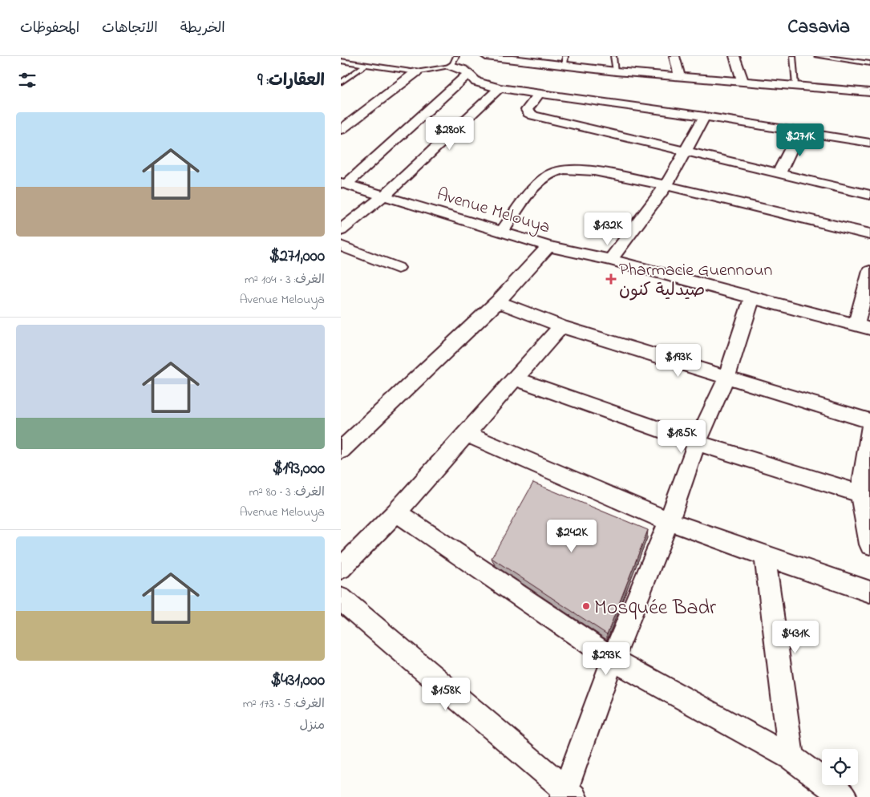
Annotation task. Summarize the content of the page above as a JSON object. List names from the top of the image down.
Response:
{
  "streets": {
    "street": ["Avenue Melouya"]
  },
  "places": {
    "health": ["Pharmacie Guennoun صيدلية كنون"],
    "other": ["Mosquée Badr"]
  },
  "page": {
    "header": "Casavia",
    "nav": ["الخريطة", "الاتجاهات", "المحفوظات"],
    "heading": "العقارات: 9",
    "list": [
      {
        "name": "$271,000",
        "note": "الغرف: 3 · 104 m² · Avenue Melouya"
      },
      {
        "name": "$193,000",
        "note": "الغرف: 3 · 80 m² · Avenue Melouya"
      },
      {
        "name": "$431,000",
        "note": "الغرف: 5 · 173 m² · منزل"
      }
    ],
    "price": [
      "$280K",
      "$271K",
      "$132K",
      "$193K",
      "$185K",
      "$242K",
      "$431K",
      "$293K",
      "$158K"
    ]
  }
}
